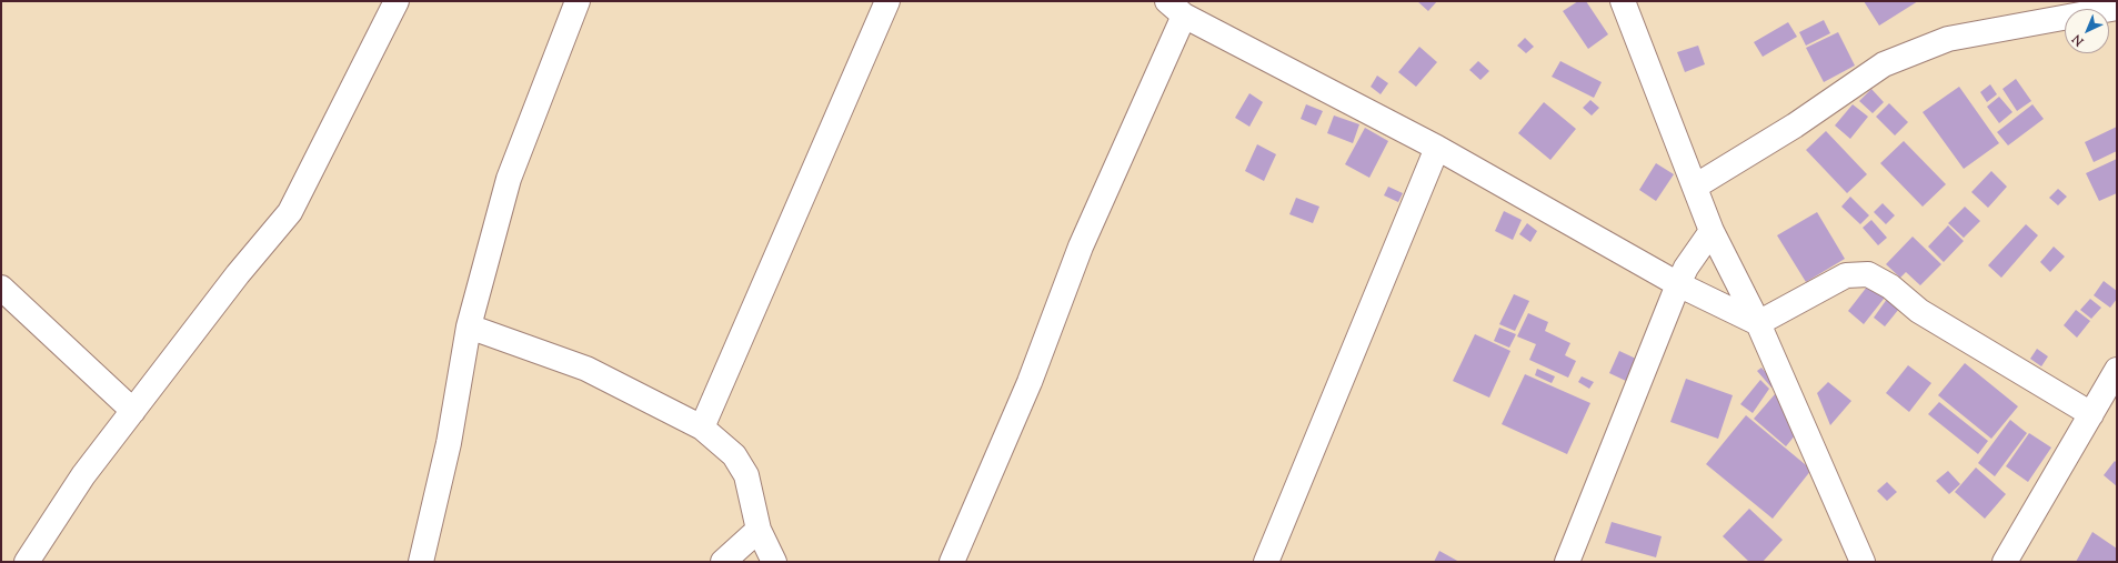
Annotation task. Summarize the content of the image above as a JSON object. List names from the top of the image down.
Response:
{
  "north": "bottom left"
}
